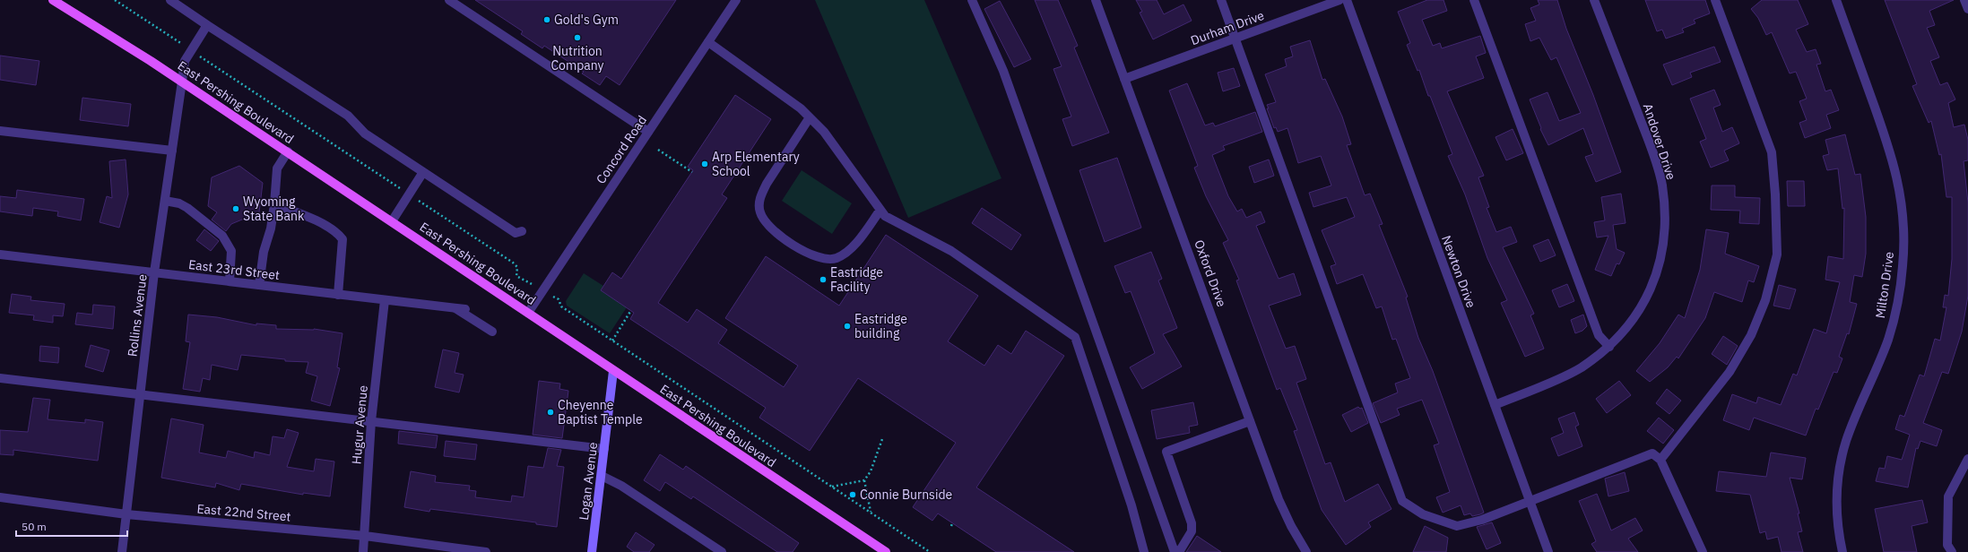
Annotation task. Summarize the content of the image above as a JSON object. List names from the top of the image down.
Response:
{
  "streets": {
    "main road": ["East Pershing Boulevard", "Logan Avenue"],
    "street": [
      "Durham Drive",
      "Andover Drive",
      "Concord Road",
      "East 23rd Street",
      "Newton Drive",
      "Oxford Drive",
      "Milton Drive",
      "Rollins Avenue",
      "Hugur Avenue",
      "East 22nd Street"
    ]
  },
  "crossings": [
    ["Durham Drive", "Oxford Drive"],
    ["East Pershing Boulevard", "Concord Road"],
    ["East Pershing Boulevard", "Rollins Avenue"],
    ["East Pershing Boulevard", "Logan Avenue"],
    ["Andover Drive", "Newton Drive"],
    ["East 23rd Street", "Rollins Avenue"],
    ["East 23rd Street", "Hugur Avenue"],
    ["Rollins Avenue", "East 22nd Street"],
    ["Hugur Avenue", "East 22nd Street"]
  ],
  "places": [
    "Gold's Gym",
    "Nutrition Company",
    "Arp Elementary School",
    "Wyoming State Bank",
    "Eastridge Facility",
    "Eastridge building",
    "Cheyenne Baptist Temple",
    "Connie Burnside"
  ],
  "scale_bar": "50 m"
}
